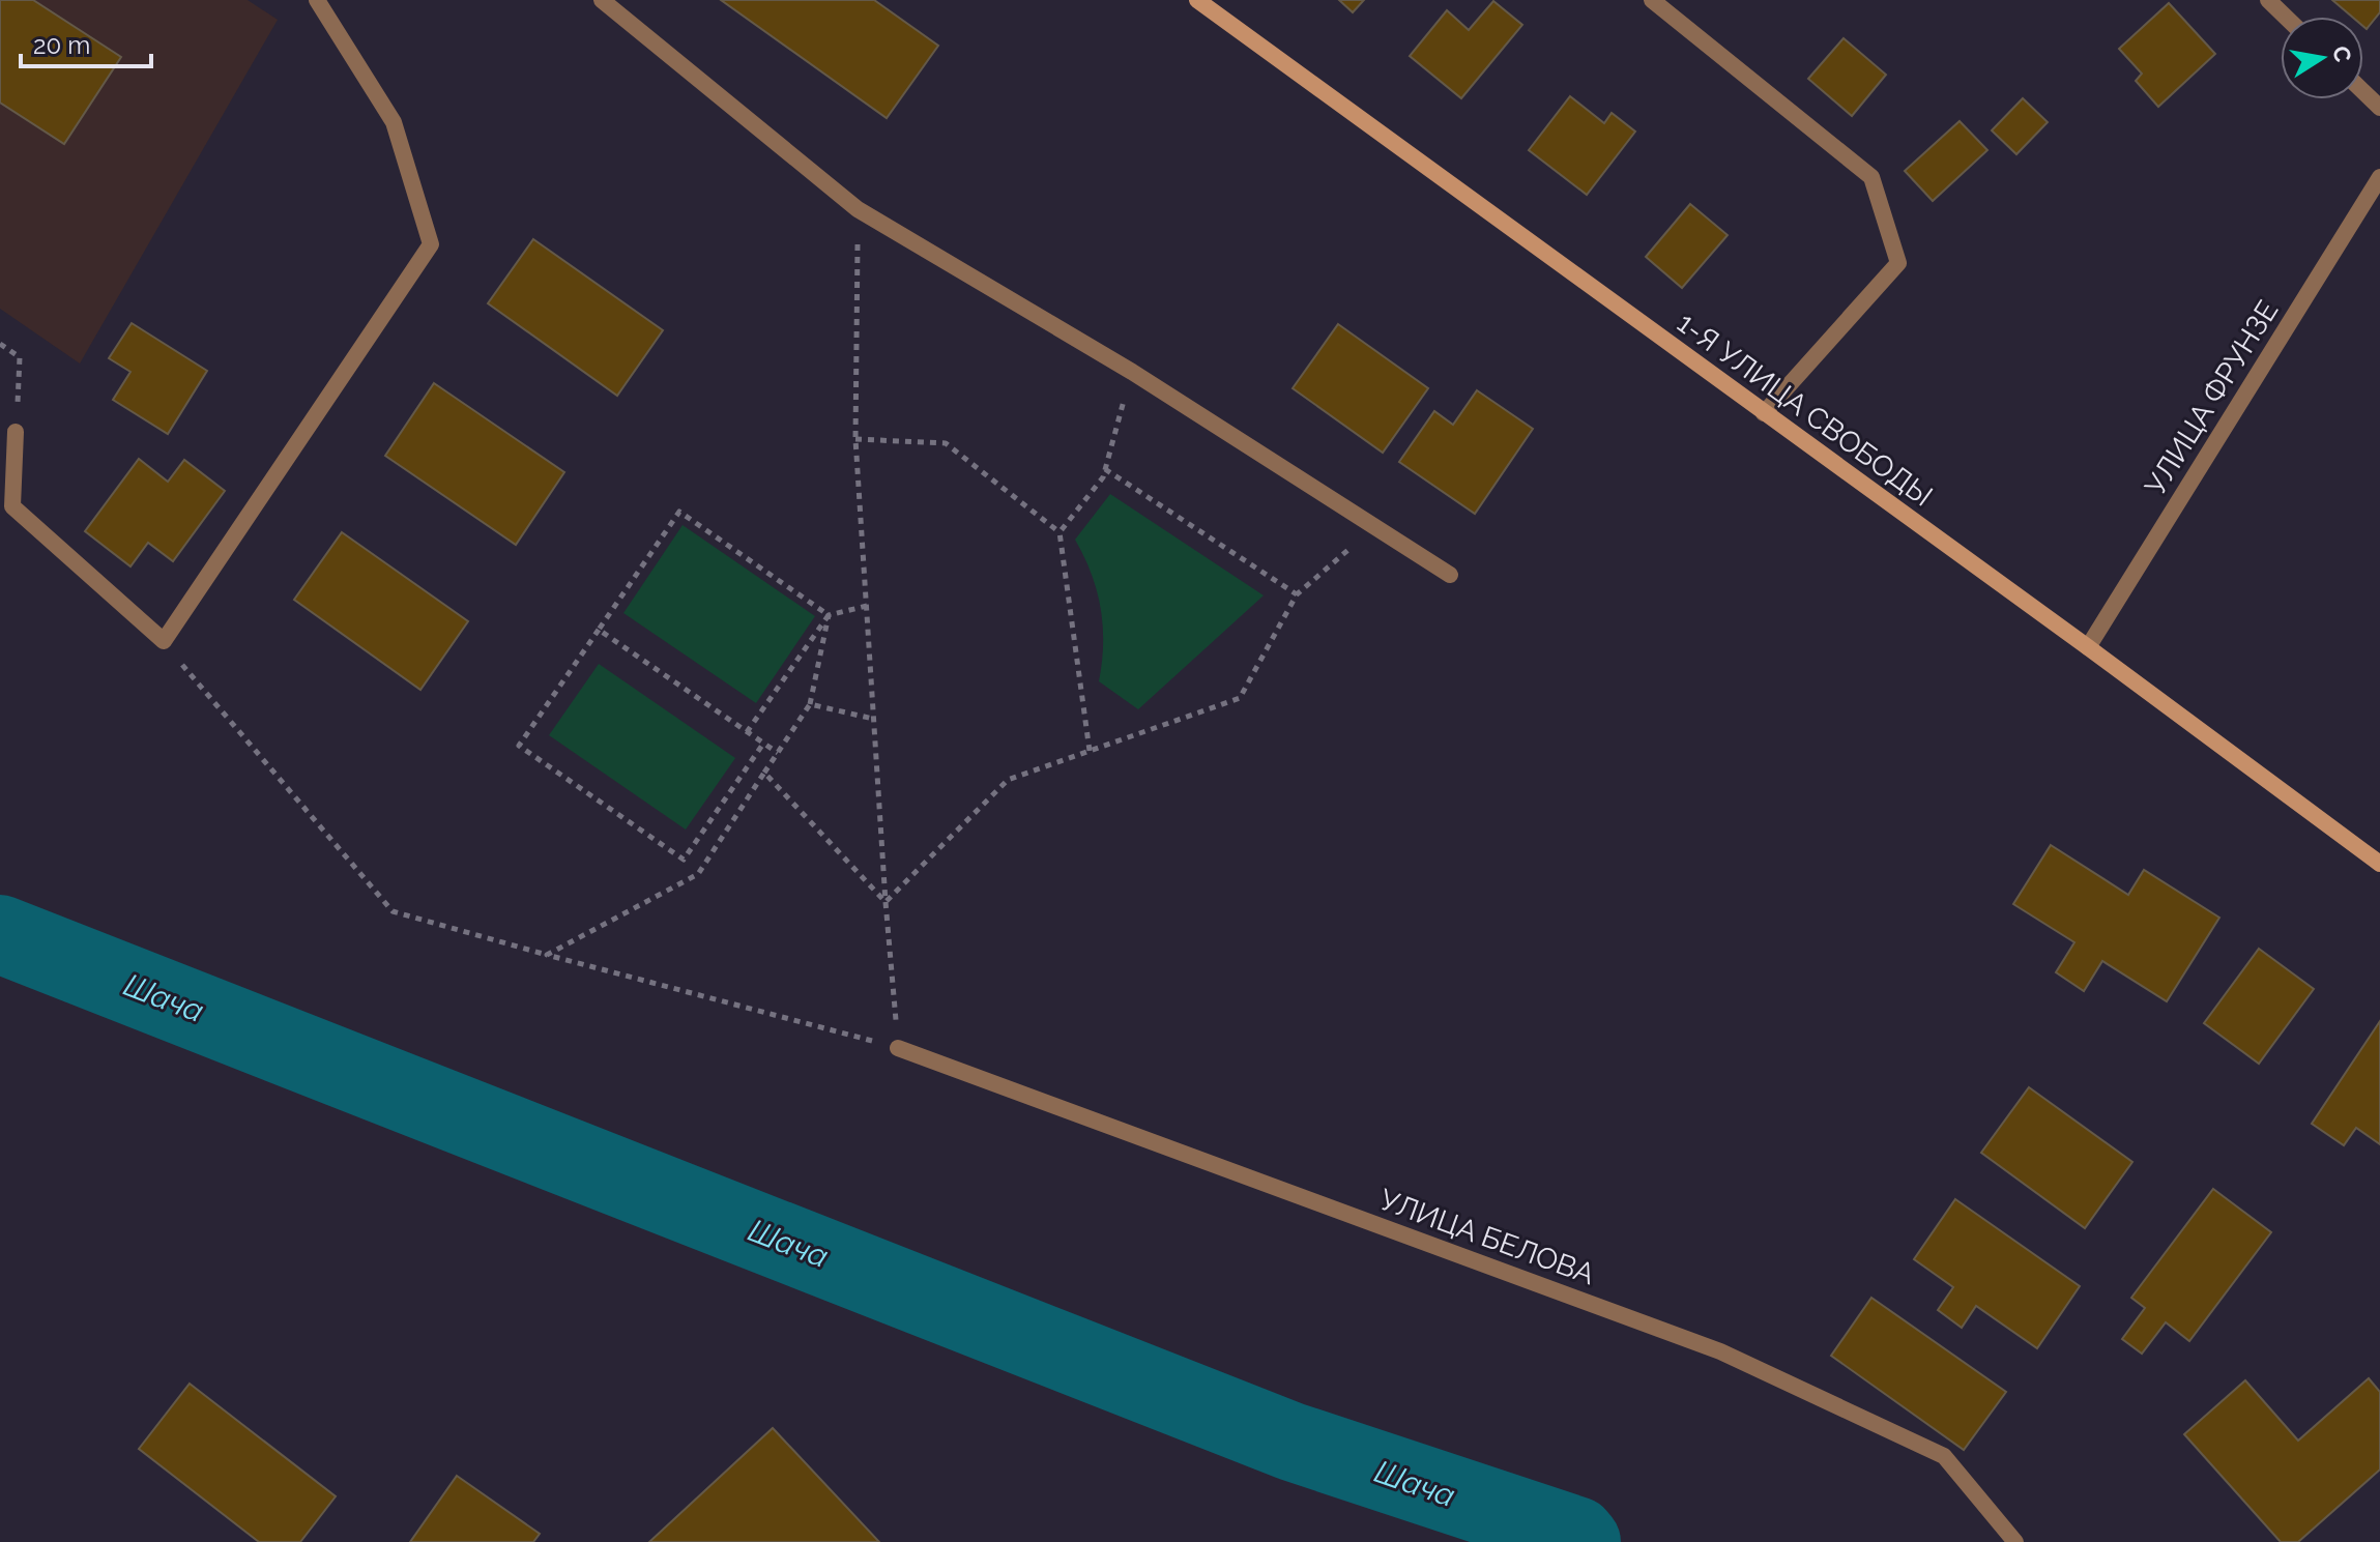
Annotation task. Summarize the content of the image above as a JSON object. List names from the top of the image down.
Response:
{
  "streets": {
    "street": ["УЛИЦА ФРУНЗЕ", "1-Я УЛИЦА СВОБОДЫ", "УЛИЦА БЕЛОВА"]
  },
  "crossings": [
    ["УЛИЦА ФРУНЗЕ", "1-Я УЛИЦА СВОБОДЫ"]
  ],
  "water": ["Шача"],
  "scale_bar": "20 m",
  "north": "right"
}
